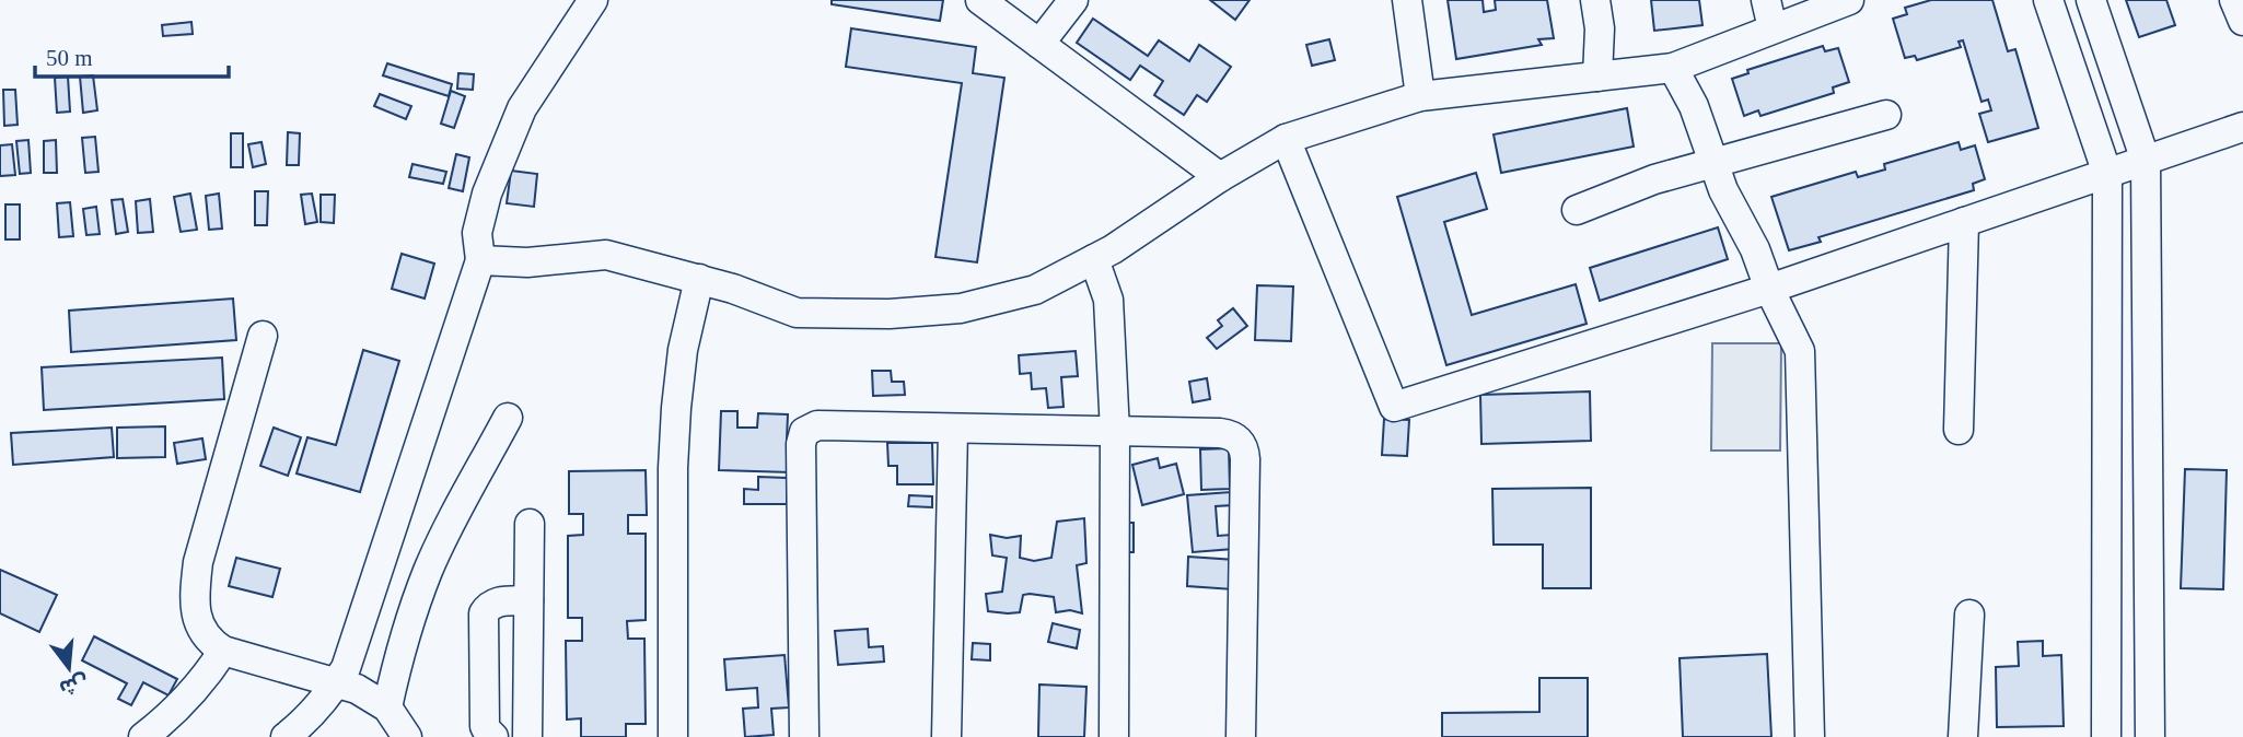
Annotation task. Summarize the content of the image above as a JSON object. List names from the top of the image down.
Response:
{
  "scale_bar": "50 m",
  "north": "bottom"
}
